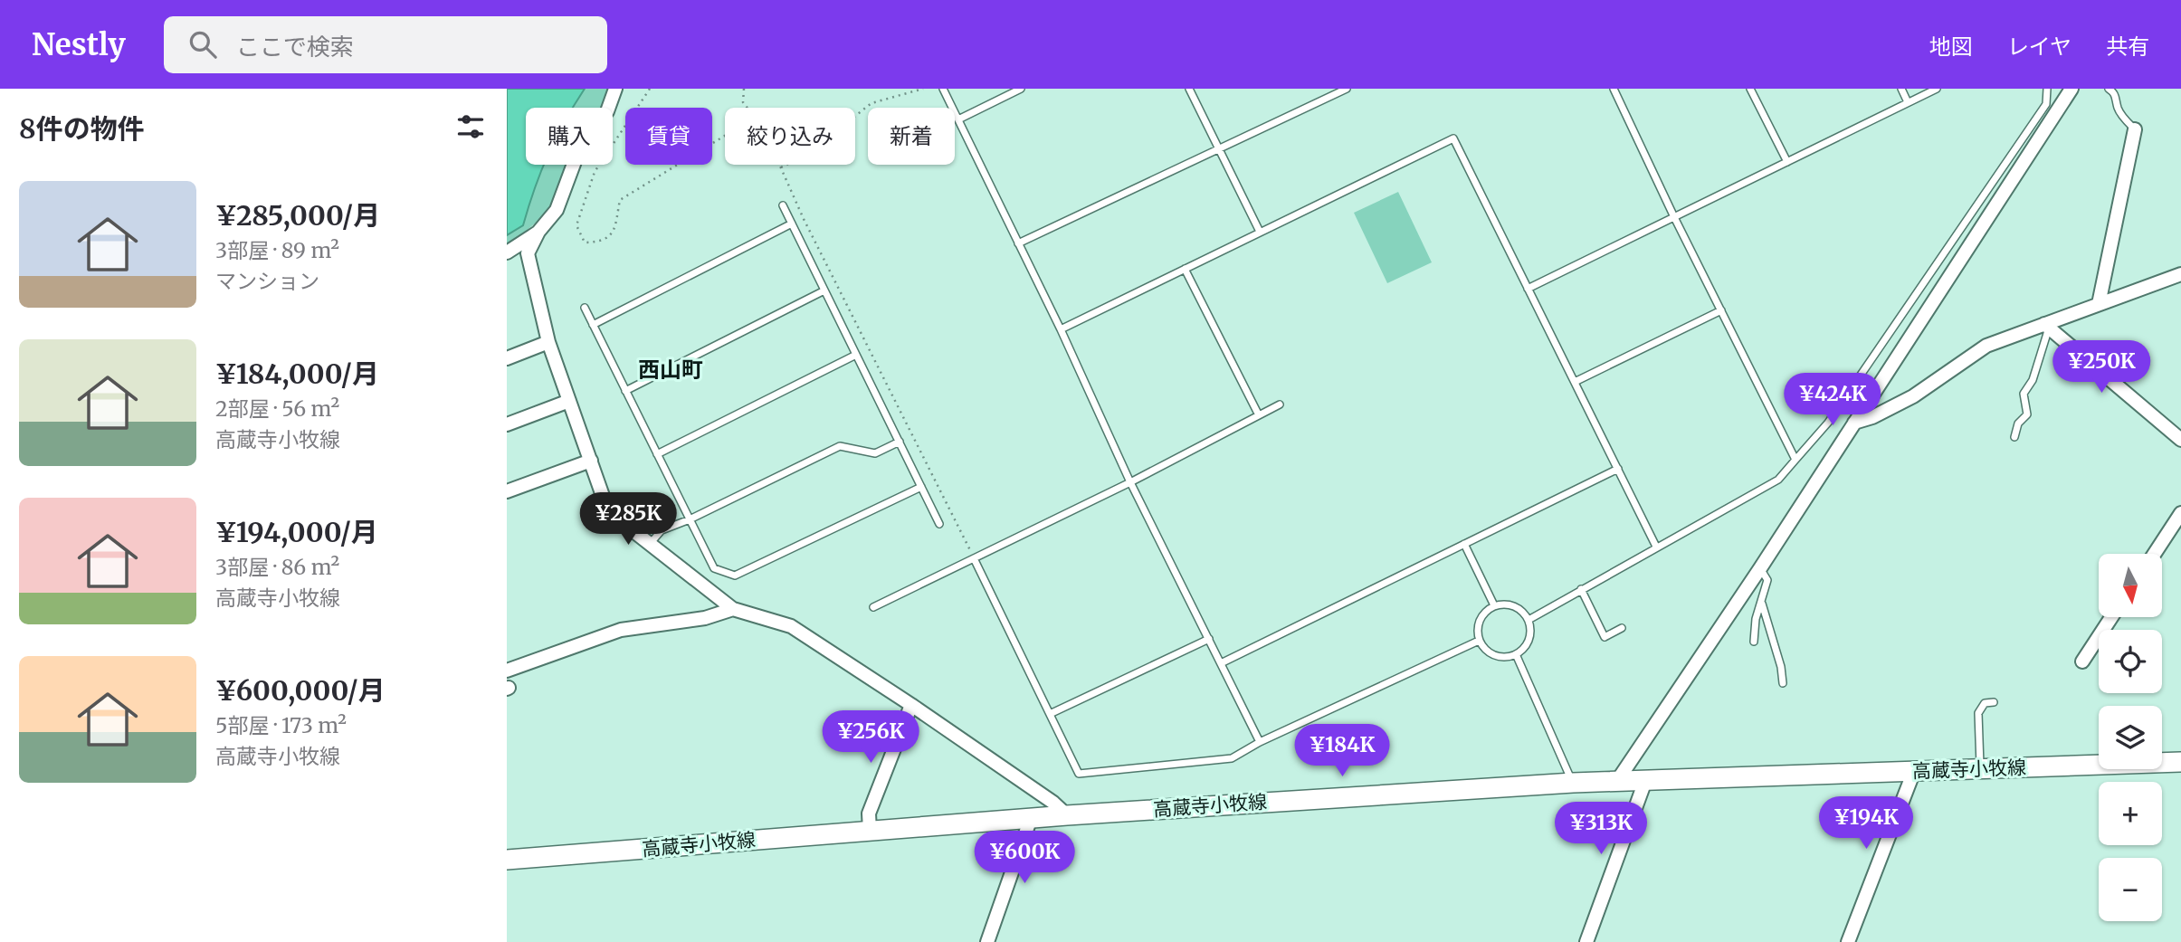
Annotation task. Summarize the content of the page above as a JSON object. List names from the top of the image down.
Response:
{
  "streets": {
    "main road": ["高蔵寺小牧線"]
  },
  "districts": ["西山町"],
  "north": "bottom",
  "page": {
    "header": "Nestly",
    "search": "ここで検索",
    "nav": ["地図", "レイヤ", "共有"],
    "heading": "8件の物件",
    "chip": [
      "購入",
      "賃貸",
      "絞り込み",
      "新着"
    ],
    "list": [
      {
        "name": "¥285,000/月",
        "note": "3部屋 · 89 m² · マンション"
      },
      {
        "name": "¥184,000/月",
        "note": "2部屋 · 56 m² · 高蔵寺小牧線"
      },
      {
        "name": "¥194,000/月",
        "note": "3部屋 · 86 m² · 高蔵寺小牧線"
      },
      {
        "name": "¥600,000/月",
        "note": "5部屋 · 173 m² · 高蔵寺小牧線"
      }
    ],
    "price": [
      "¥250K",
      "¥424K",
      "¥285K",
      "¥256K",
      "¥184K",
      "¥194K",
      "¥313K",
      "¥600K"
    ],
    "map_buttons": ["+", "−"]
  }
}
